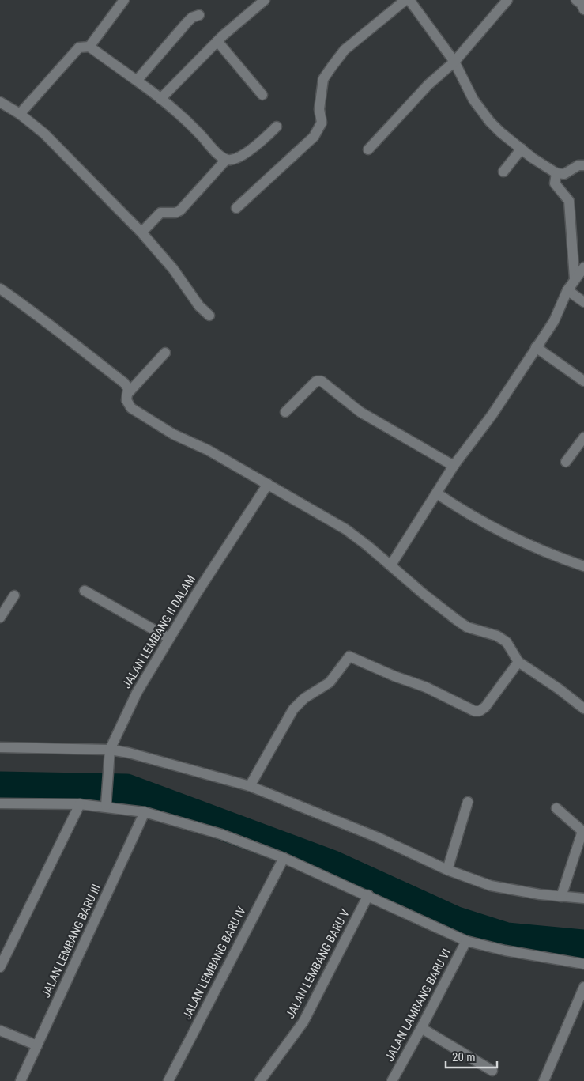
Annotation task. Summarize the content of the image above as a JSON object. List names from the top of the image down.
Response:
{
  "streets": {
    "street": [
      "JALAN LEMBANG II DALAM",
      "JALAN LEMBANG BARU III",
      "JALAN LEMBANG BARU IV",
      "JALAN LEMBANG BARU V",
      "JALAN LAMBANG BARU VI"
    ]
  },
  "scale_bar": "20 m"
}
